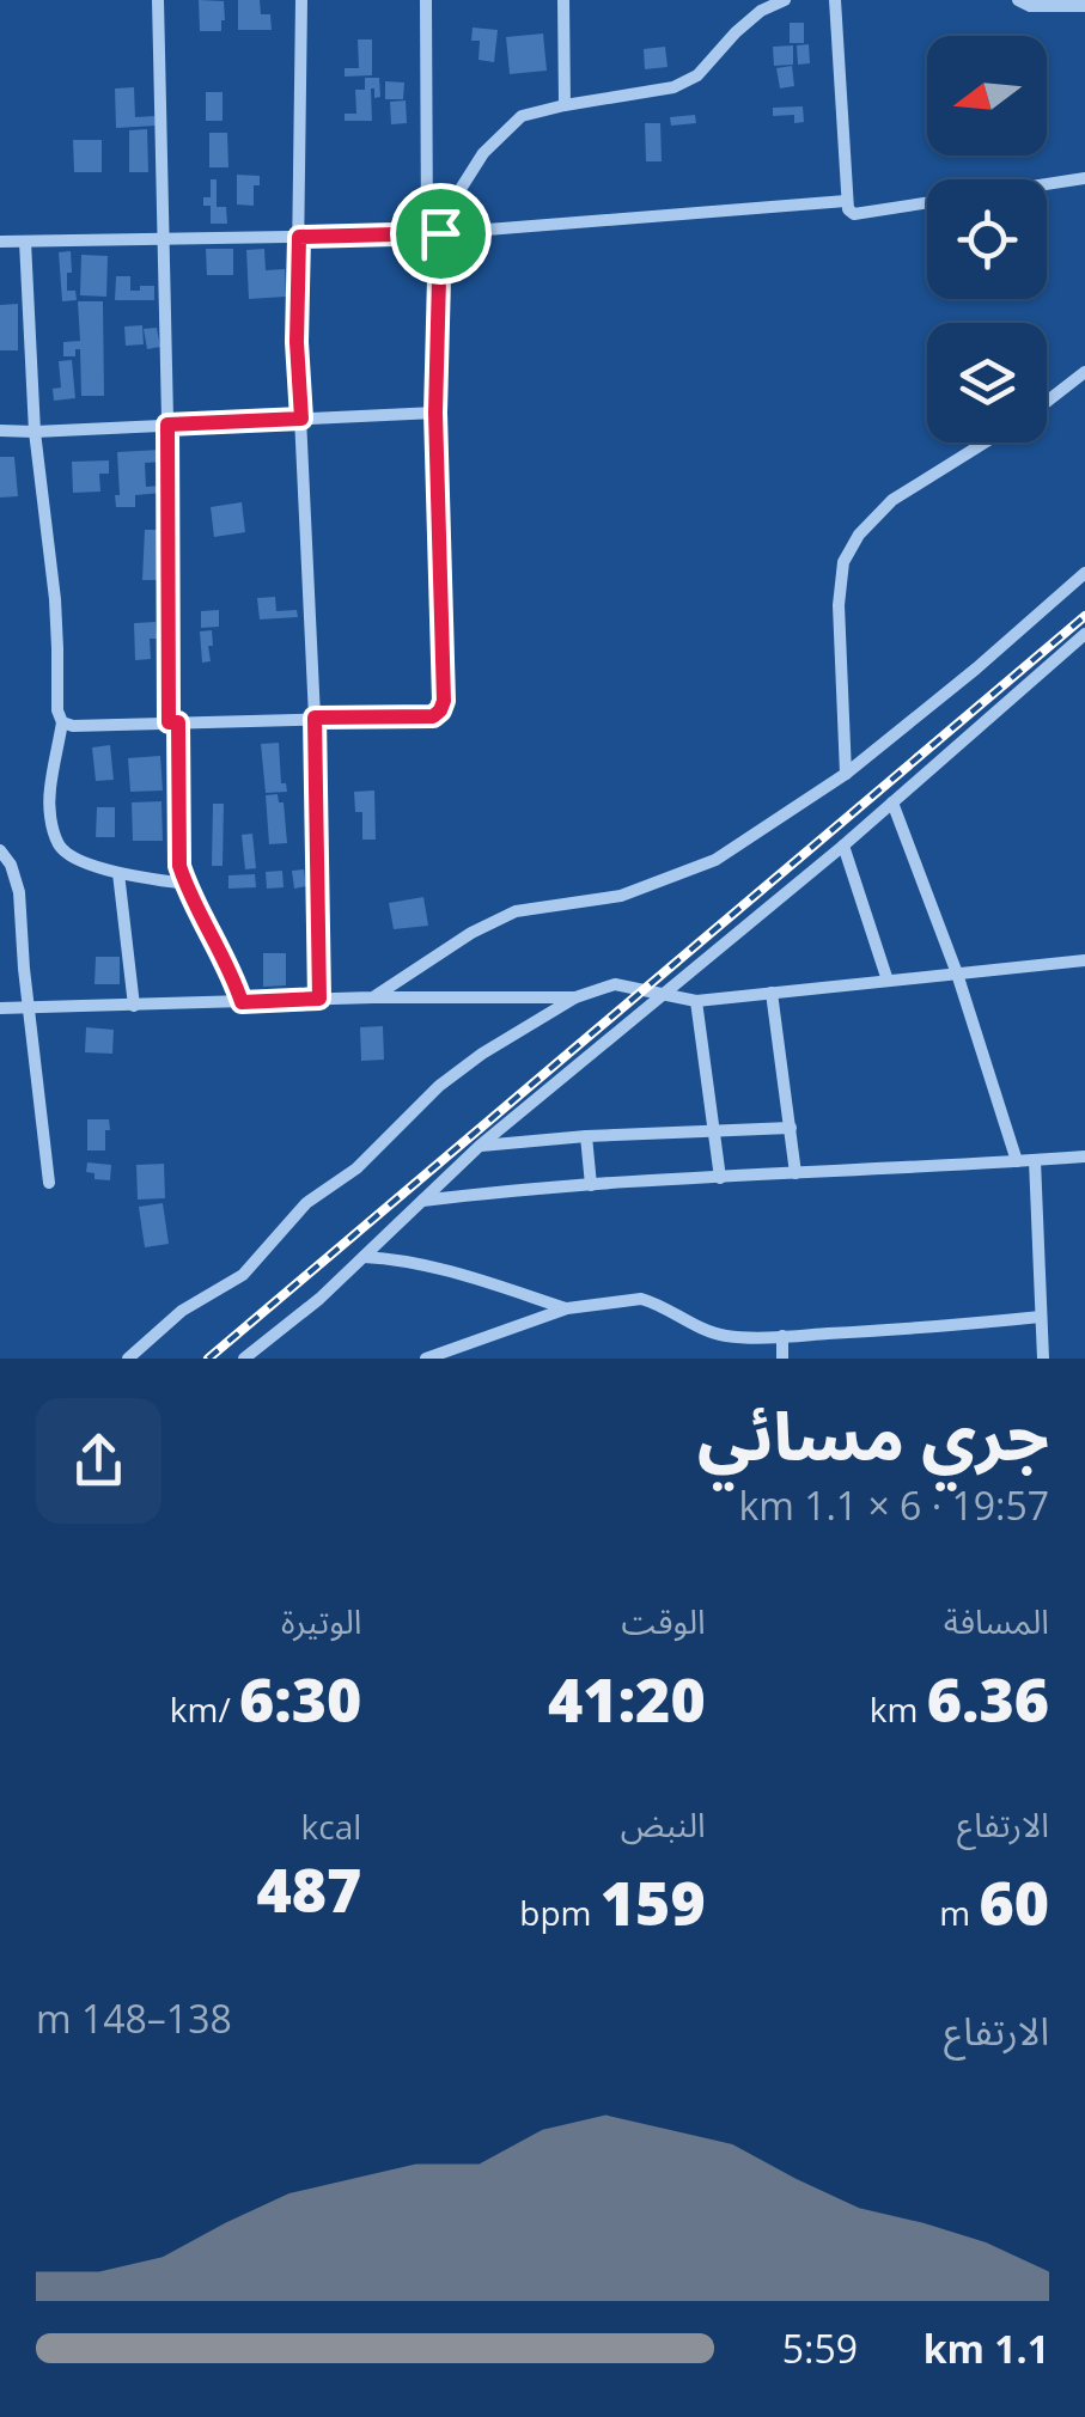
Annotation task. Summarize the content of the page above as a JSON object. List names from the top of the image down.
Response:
{
  "north": "left",
  "page": {
    "heading": ["جري مسائي", "19:57 · 6 × 1.1 km"],
    "stats": [
      ["المسافة", "6.36 km"],
      ["الوقت", "41:20"],
      ["الوتيرة", "6:30 /km"],
      ["الارتفاع", "60 m"],
      ["النبض", "159 bpm"],
      ["kcal", "487"]
    ],
    "chart": ["الارتفاع", "138–148 m"],
    "list": [
      {
        "name": "1.1 km",
        "note": "5:59"
      }
    ]
  }
}
